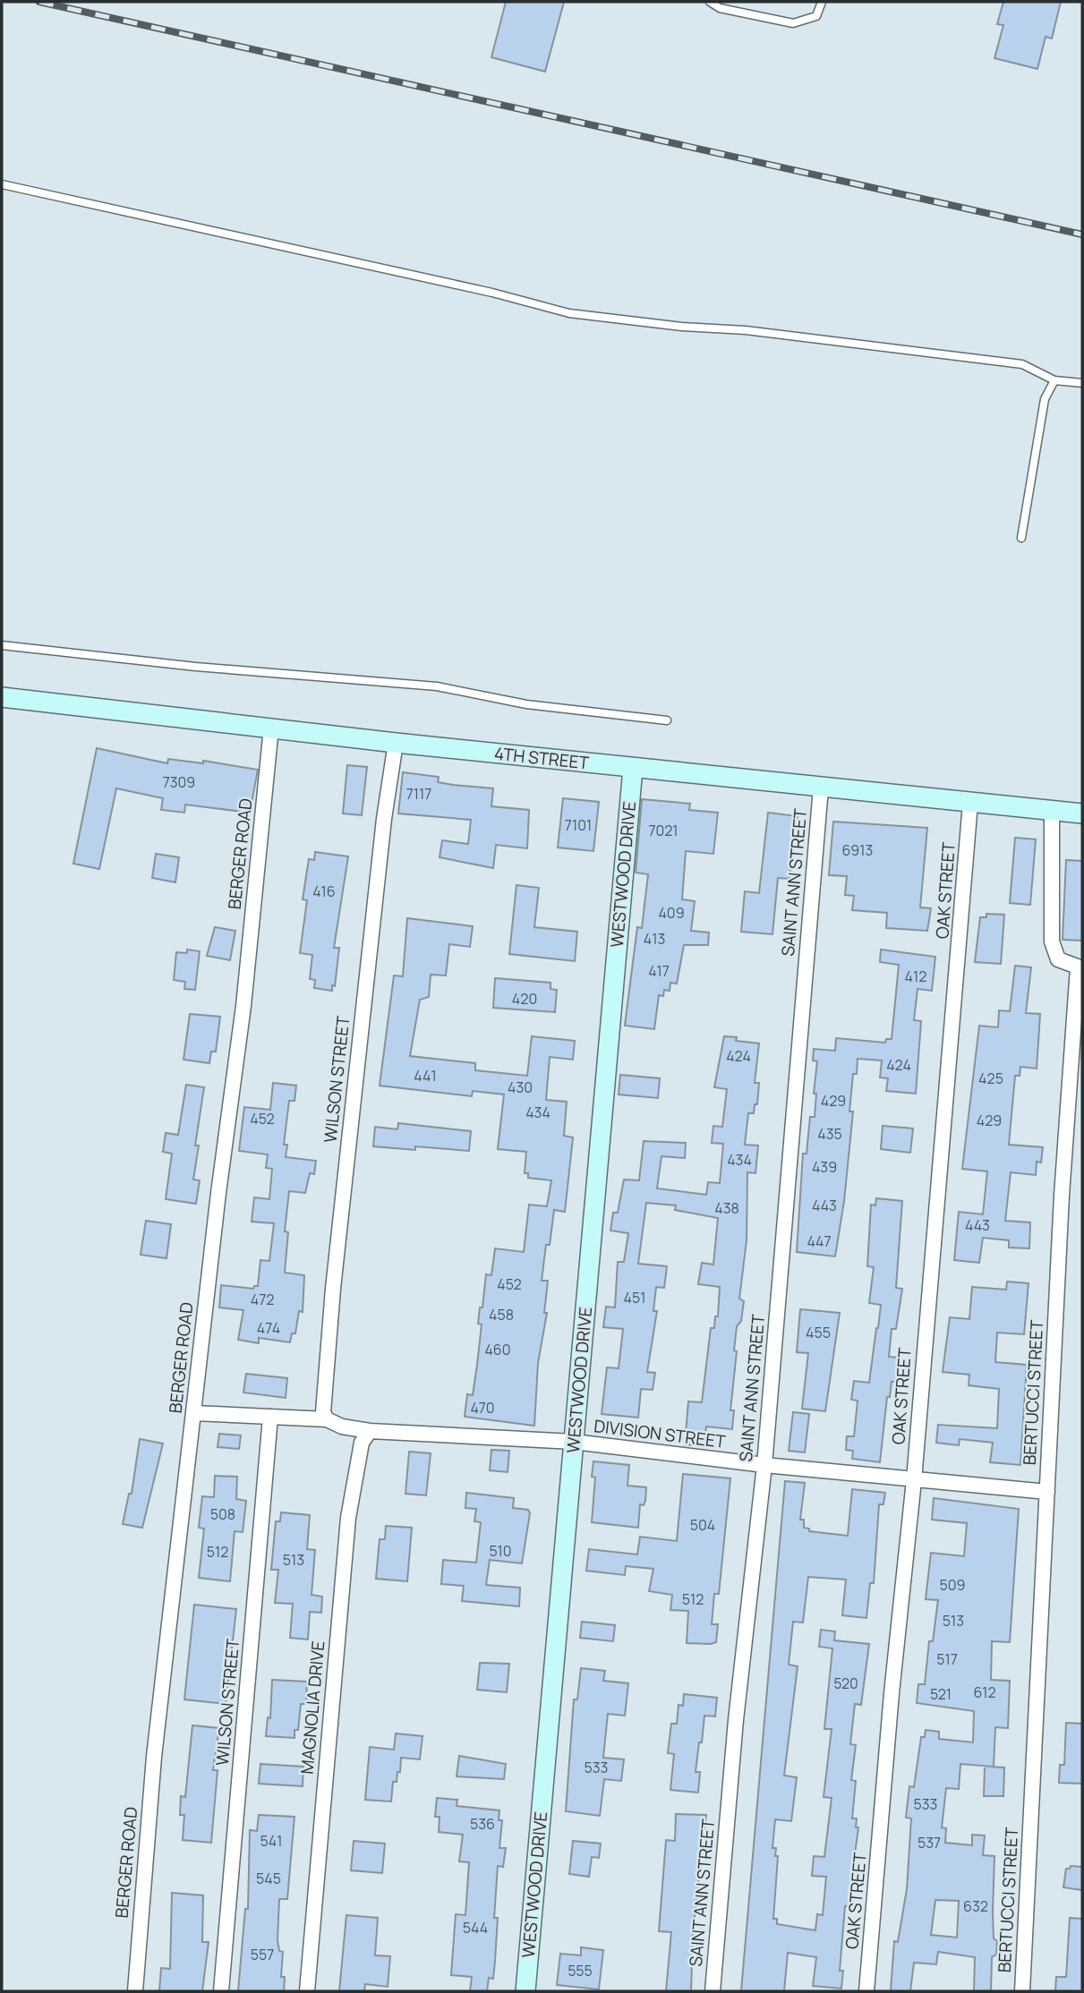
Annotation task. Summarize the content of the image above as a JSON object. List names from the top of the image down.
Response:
{
  "streets": {
    "street": [
      "4TH STREET",
      "BERGER ROAD",
      "WESTWOOD DRIVE",
      "SAINT ANN STREET",
      "OAK STREET",
      "WILSON STREET",
      "BERTUCCI STREET",
      "DIVISION STREET",
      "MAGNOLIA DRIVE"
    ]
  },
  "crossings": [
    ["4TH STREET", "BERGER ROAD"],
    ["4TH STREET", "WESTWOOD DRIVE"],
    ["4TH STREET", "SAINT ANN STREET"],
    ["4TH STREET", "OAK STREET"],
    ["4TH STREET", "WILSON STREET"],
    ["4TH STREET", "BERTUCCI STREET"],
    ["BERGER ROAD", "DIVISION STREET"],
    ["WESTWOOD DRIVE", "DIVISION STREET"],
    ["SAINT ANN STREET", "DIVISION STREET"],
    ["OAK STREET", "DIVISION STREET"],
    ["WILSON STREET", "DIVISION STREET"],
    ["BERTUCCI STREET", "DIVISION STREET"],
    ["DIVISION STREET", "MAGNOLIA DRIVE"]
  ],
  "house_numbers": [
    "7309",
    "7117",
    "7101",
    "7021",
    "6913",
    "416",
    "409",
    "413",
    "417",
    "412",
    "420",
    "424",
    "424",
    "441",
    "425",
    "430",
    "429",
    "434",
    "452",
    "429",
    "435",
    "434",
    "439",
    "443",
    "438",
    "443",
    "447",
    "452",
    "451",
    "472",
    "458",
    "474",
    "455",
    "460",
    "470",
    "508",
    "504",
    "510",
    "512",
    "513",
    "509",
    "512",
    "513",
    "517",
    "520",
    "612",
    "521",
    "533",
    "533",
    "536",
    "541",
    "537",
    "545",
    "632",
    "544",
    "557",
    "555"
  ]
}
